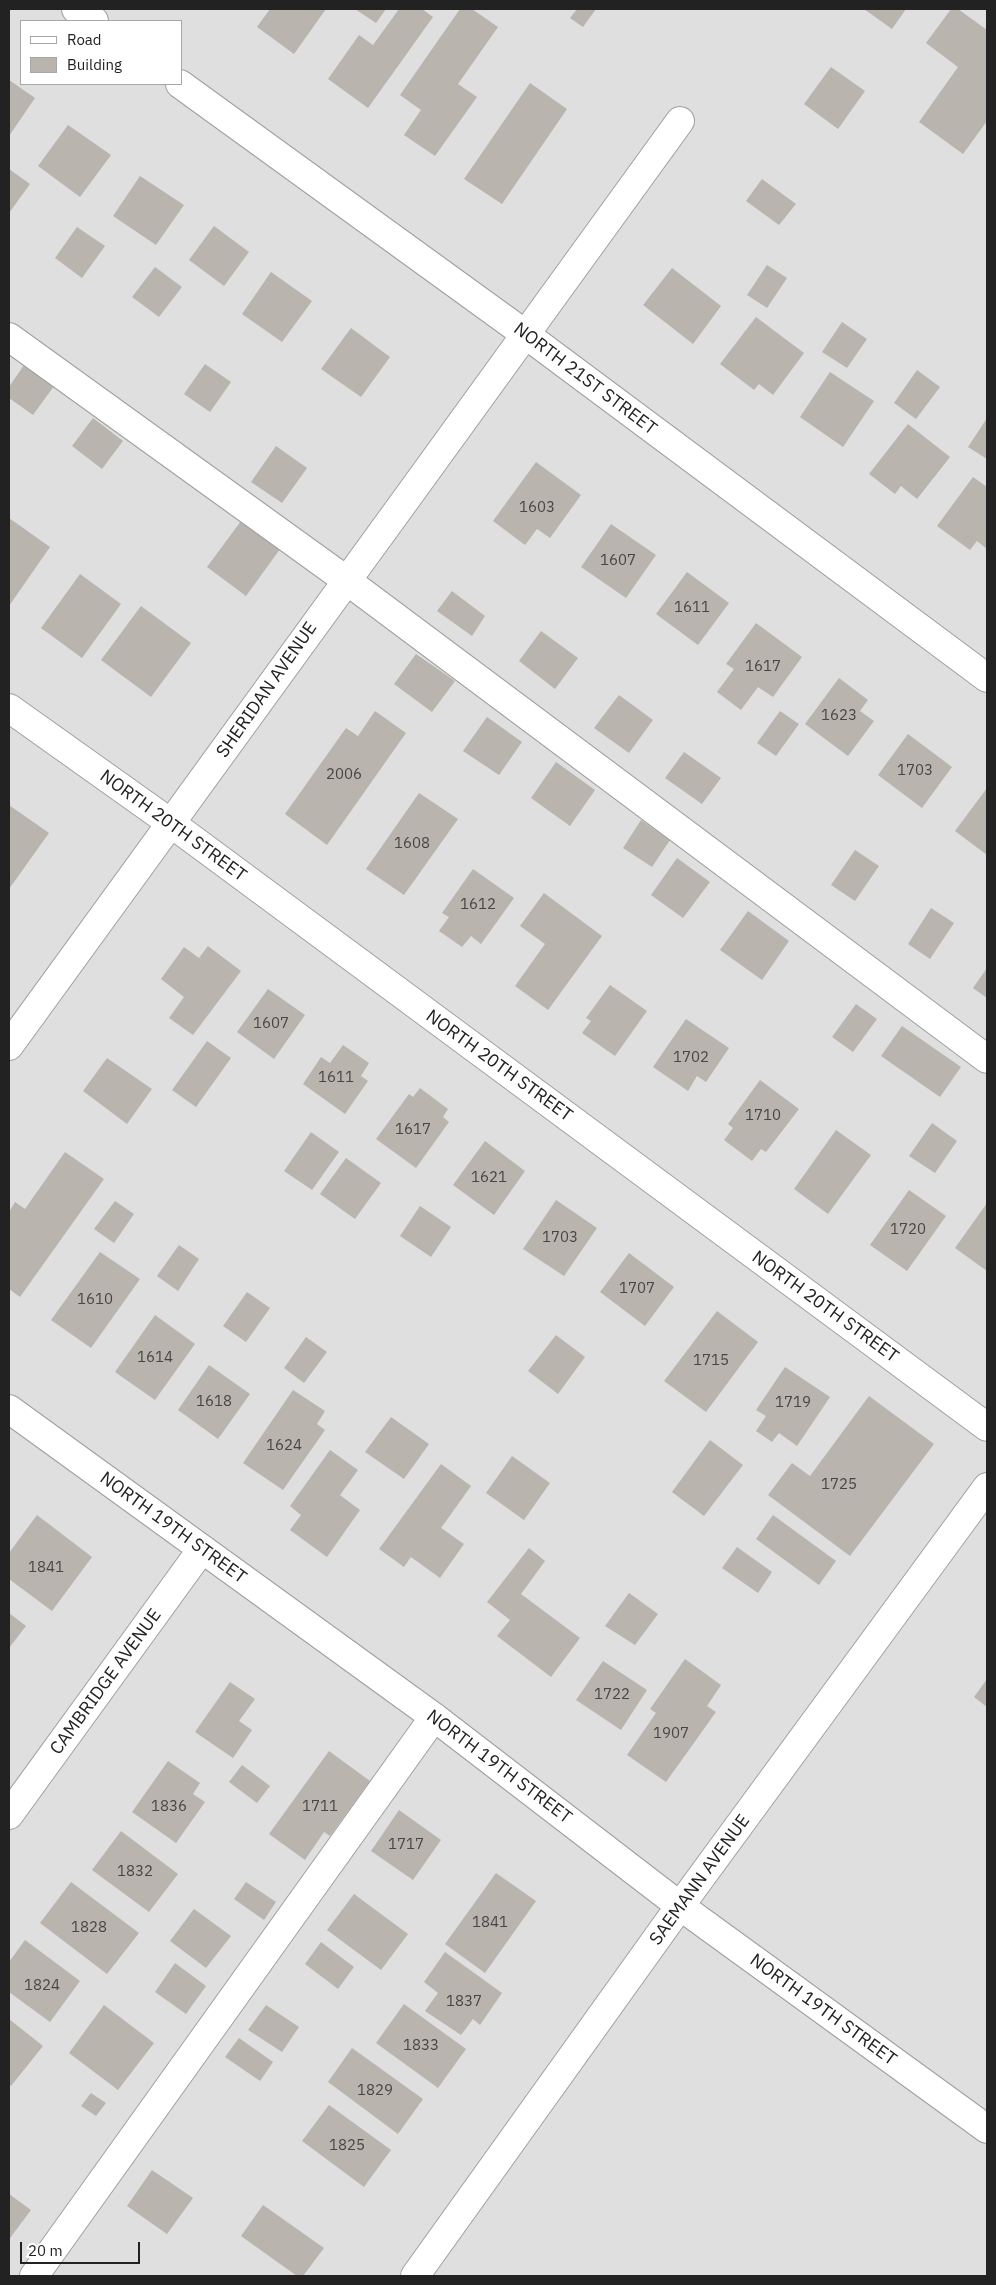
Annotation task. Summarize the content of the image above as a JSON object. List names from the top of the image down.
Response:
{
  "streets": {
    "street": [
      "NORTH 21ST STREET",
      "SHERIDAN AVENUE",
      "NORTH 20TH STREET",
      "NORTH 19TH STREET",
      "CAMBRIDGE AVENUE",
      "SAEMANN AVENUE"
    ]
  },
  "crossings": [
    ["NORTH 21ST STREET", "SHERIDAN AVENUE"],
    ["SHERIDAN AVENUE", "NORTH 20TH STREET"],
    ["NORTH 19TH STREET", "CAMBRIDGE AVENUE"],
    ["NORTH 19TH STREET", "SAEMANN AVENUE"]
  ],
  "house_numbers": [
    "1603",
    "1607",
    "1611",
    "1617",
    "1623",
    "1703",
    "2006",
    "1608",
    "1612",
    "1607",
    "1702",
    "1611",
    "1710",
    "1617",
    "1621",
    "1720",
    "1703",
    "1707",
    "1610",
    "1614",
    "1715",
    "1618",
    "1719",
    "1624",
    "1725",
    "1841",
    "1722",
    "1907",
    "1836",
    "1711",
    "1717",
    "1832",
    "1841",
    "1828",
    "1824",
    "1837",
    "1833",
    "1829",
    "1825"
  ],
  "legend": ["Road", "Building"],
  "scale_bar": "20 m"
}
